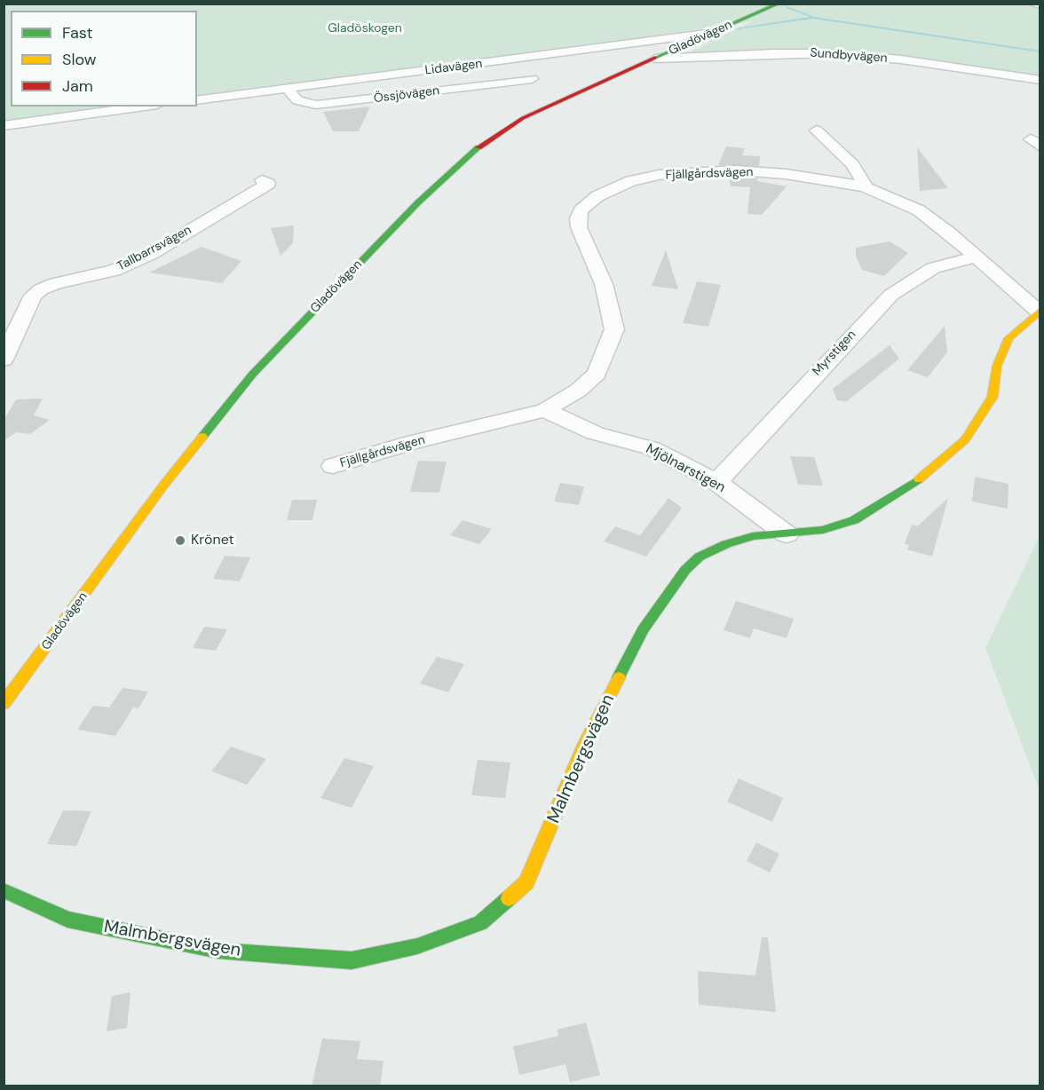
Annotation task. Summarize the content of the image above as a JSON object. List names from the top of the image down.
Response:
{
  "streets": {
    "street": [
      "Gladövägen",
      "Sundbyvägen",
      "Lidavägen",
      "Össjövägen",
      "Fjällgårdsvägen",
      "Tallbarrsvägen",
      "Myrstigen",
      "Mjölnarstigen",
      "Malmbergsvägen"
    ]
  },
  "crossings": [
    ["Gladövägen", "Sundbyvägen"],
    ["Gladövägen", "Lidavägen"],
    ["Lidavägen", "Össjövägen"],
    ["Fjällgårdsvägen", "Myrstigen"],
    ["Fjällgårdsvägen", "Mjölnarstigen"],
    ["Fjällgårdsvägen", "Malmbergsvägen"],
    ["Myrstigen", "Mjölnarstigen"],
    ["Mjölnarstigen", "Malmbergsvägen"]
  ],
  "parks": ["Gladöskogen"],
  "places": ["Krönet"],
  "legend": ["Fast", "Slow", "Jam"]
}
